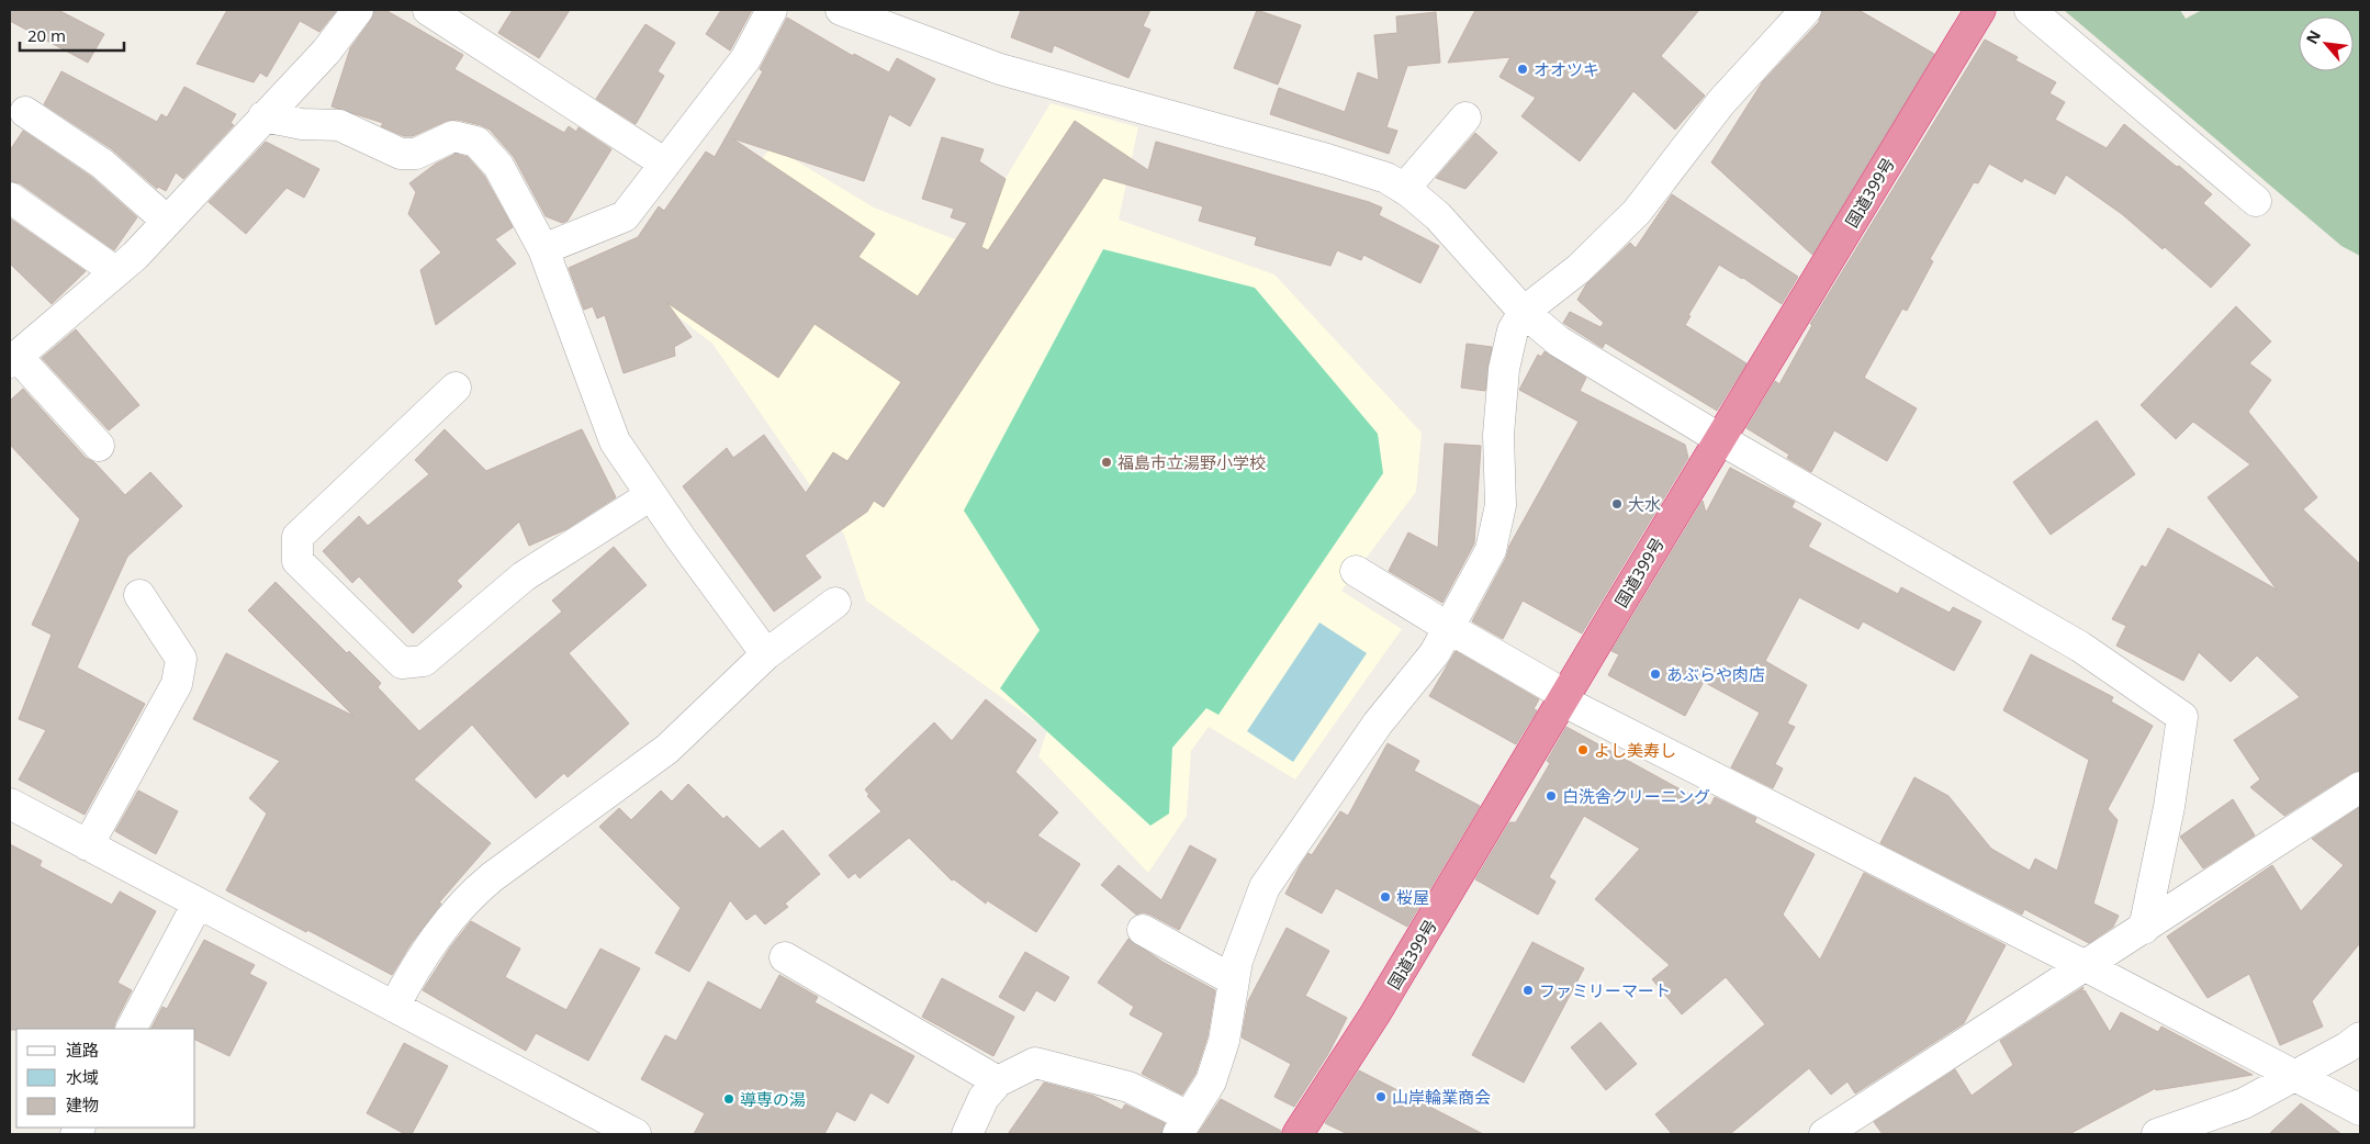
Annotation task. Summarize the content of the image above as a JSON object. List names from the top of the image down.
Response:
{
  "streets": {
    "highway": ["国道399号"]
  },
  "places": [
    "オオツキ",
    "福島市立湯野小学校",
    "大水",
    "あぶらや肉店",
    "よし美寿し",
    "白洗舎クリーニング",
    "桜屋",
    "ファミリーマート",
    "山岸輪業商会",
    "導専の湯"
  ],
  "legend": ["道路", "水域", "建物"],
  "scale_bar": "20 m",
  "north": "top left"
}
